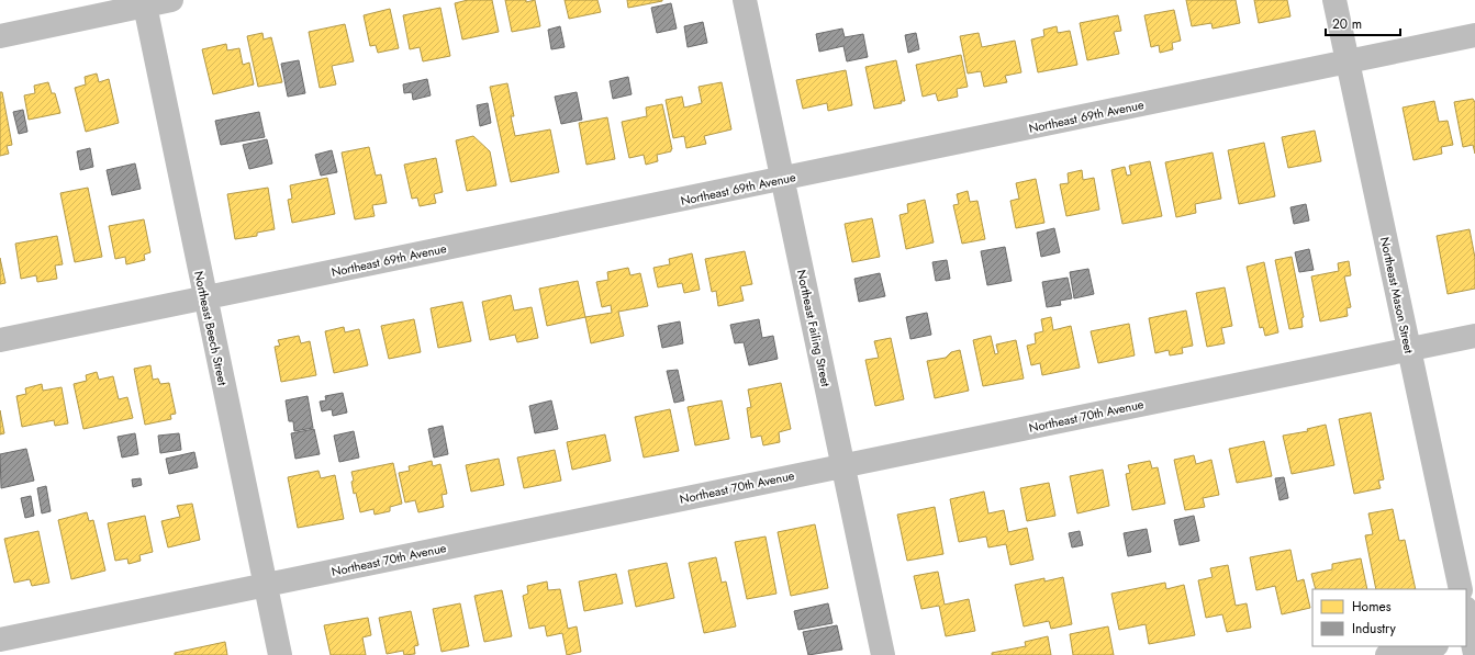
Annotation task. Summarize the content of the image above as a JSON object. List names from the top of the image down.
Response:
{
  "streets": {
    "street": [
      "Northeast 69th Avenue",
      "Northeast Mason Street",
      "Northeast Beech Street",
      "Northeast Failing Street",
      "Northeast 70th Avenue"
    ]
  },
  "crossings": [
    ["Northeast 69th Avenue", "Northeast Mason Street"],
    ["Northeast 69th Avenue", "Northeast Beech Street"],
    ["Northeast 69th Avenue", "Northeast Failing Street"],
    ["Northeast Mason Street", "Northeast 70th Avenue"],
    ["Northeast Beech Street", "Northeast 70th Avenue"],
    ["Northeast Failing Street", "Northeast 70th Avenue"]
  ],
  "legend": ["Homes", "Industry"],
  "scale_bar": "20 m"
}
